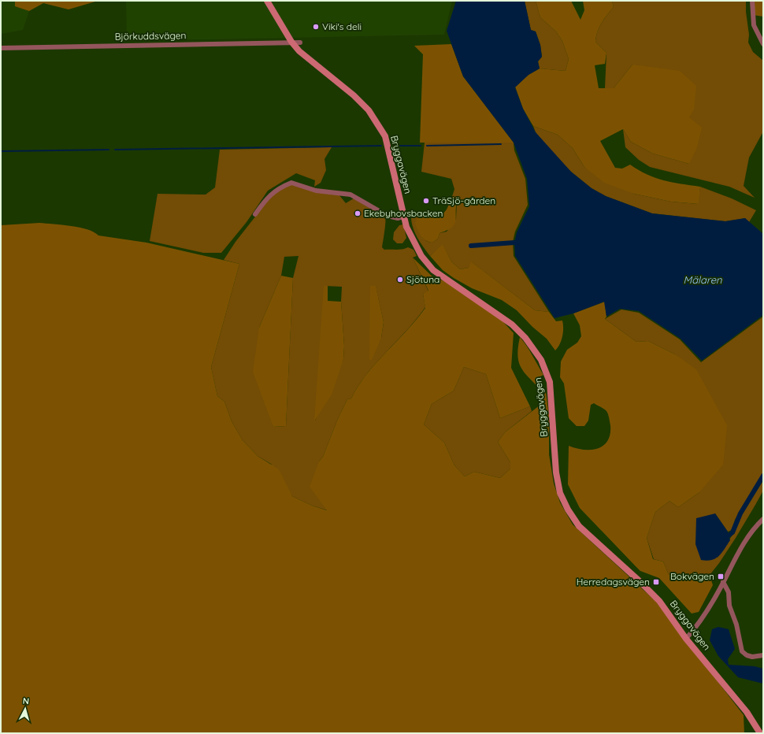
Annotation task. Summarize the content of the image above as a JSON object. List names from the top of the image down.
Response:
{
  "streets": {
    "main road": ["Bryggavägen"],
    "street": ["Björkuddsvägen"]
  },
  "crossings": [
    ["Björkuddsvägen", "Bryggavägen"]
  ],
  "water": ["Mälaren"],
  "places": {
    "other": [
      "Viki's deli",
      "TräSjö-gården",
      "Ekebyhovsbacken",
      "Sjötuna"
    ],
    "transit": ["Bokvägen", "Herredagsvägen"]
  },
  "north": "top"
}
